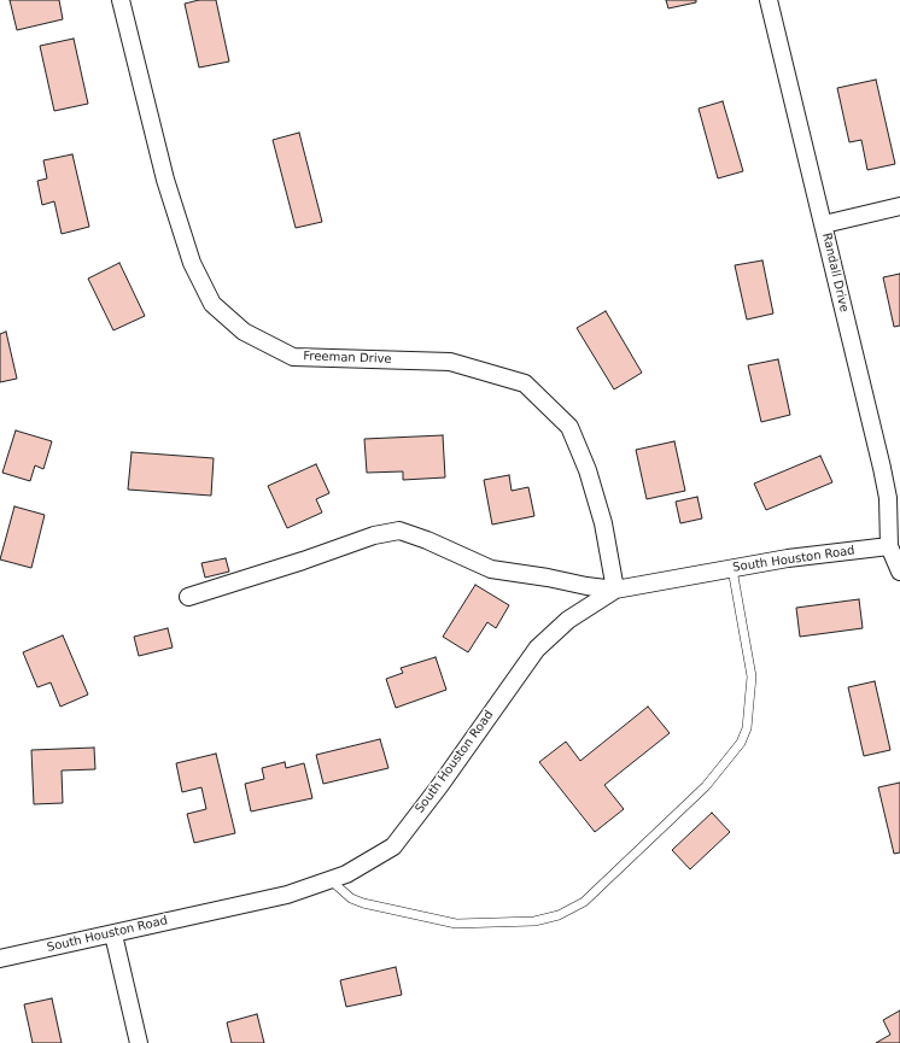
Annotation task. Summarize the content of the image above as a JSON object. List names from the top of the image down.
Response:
{
  "streets": {
    "street": ["Randall Drive", "Freeman Drive", "South Houston Road"]
  },
  "crossings": [
    ["Randall Drive", "South Houston Road"],
    ["Freeman Drive", "South Houston Road"]
  ]
}
